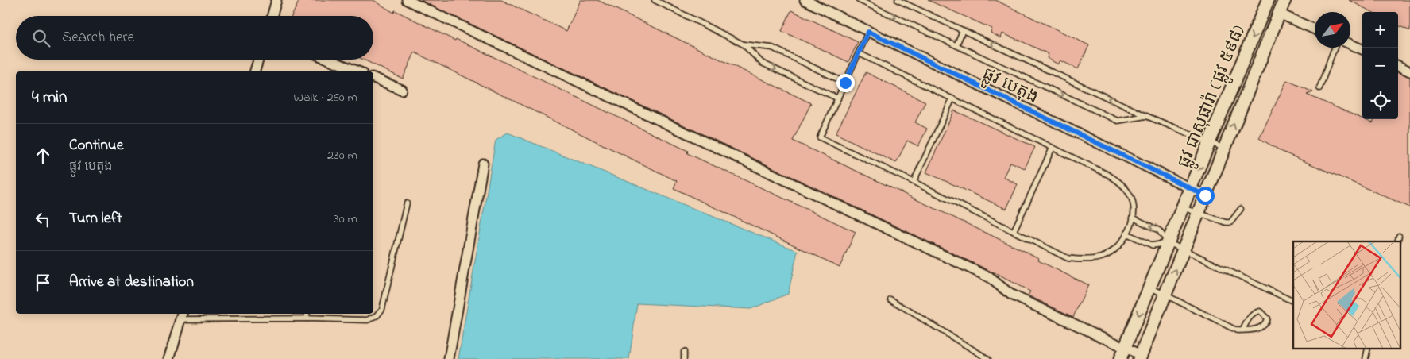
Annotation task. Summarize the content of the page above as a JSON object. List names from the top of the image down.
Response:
{
  "streets": {
    "main road": ["ផ្លូវ ជាសុផារ៉ា (ផ្លូវ ៥៩៨)"],
    "street": ["ផ្លូវ បេតុង"]
  },
  "crossings": [
    ["ផ្លូវ បេតុង", "ផ្លូវ ជាសុផារ៉ា (ផ្លូវ ៥៩៨)"]
  ],
  "north": "top right",
  "page": {
    "map_buttons": ["+", "−"],
    "search": "Search here",
    "heading": ["4 min", "Walk · 260 m"],
    "list": [
      ["Continue", "ផ្លូវ បេតុង", "230 m"],
      ["Turn left", "30 m"],
      "Arrive at destination"
    ]
  }
}
